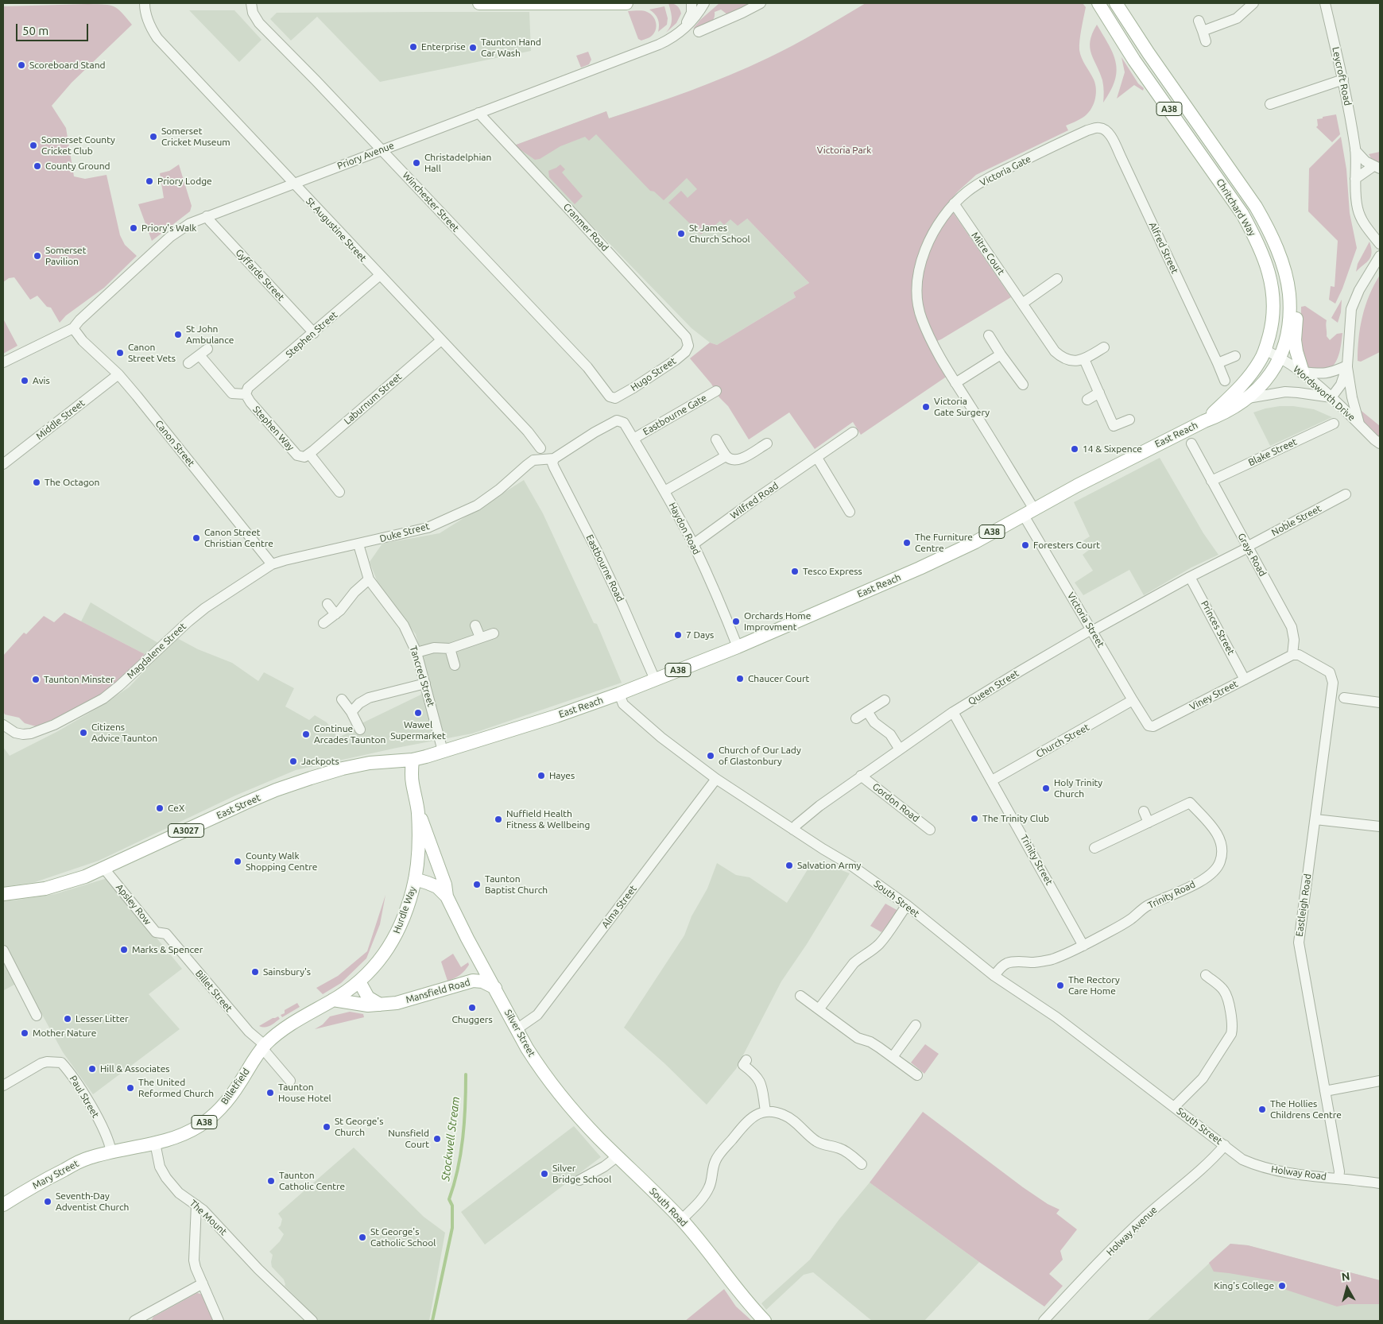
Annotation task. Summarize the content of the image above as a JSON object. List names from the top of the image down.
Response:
{
  "streets": {
    "main road": [
      "A38",
      "Chritchard Way",
      "East Reach",
      "East Street",
      "A3027",
      "Hurdle Way",
      "Mansfield Road",
      "Silver Street",
      "Billetfield",
      "Mary Street",
      "South Road"
    ],
    "street": [
      "Leycroft Road",
      "Priory Avenue",
      "Victoria Gate",
      "Winchester Street",
      "Cranmer Road",
      "St Augustine Street",
      "Alfred Street",
      "Mitre Court",
      "Gyffarde Street",
      "Stephen Street",
      "Hugo Street",
      "Wordsworth Drive",
      "Laburnum Street",
      "Eastbourne Gate",
      "Middle Street",
      "Stephen Way",
      "Canon Street",
      "Blake Street",
      "Wilfred Road",
      "Noble Street",
      "Haydon Road",
      "Duke Street",
      "Grays Road",
      "Eastbourne Road",
      "Victoria Street",
      "Princes Street",
      "Magdalene Street",
      "Tancred Street",
      "Queen Street",
      "Viney Street",
      "Church Street",
      "Gordon Road",
      "Trinity Street",
      "Trinity Road",
      "South Street",
      "Apsley Row",
      "Eastleigh Road",
      "Alma Street",
      "Billet Street",
      "Paul Street",
      "Holway Road",
      "The Mount",
      "Holway Avenue"
    ]
  },
  "crossings": [
    ["Priory Avenue", "Winchester Street"],
    ["Priory Avenue", "Cranmer Road"],
    ["Priory Avenue", "St Augustine Street"],
    ["Priory Avenue", "Gyffarde Street"],
    ["Priory Avenue", "Canon Street"],
    ["Victoria Gate", "Alfred Street"],
    ["Victoria Gate", "Mitre Court"],
    ["Victoria Gate", "East Reach"],
    ["Victoria Gate", "Victoria Street"],
    ["Winchester Street", "Hugo Street"],
    ["Chritchard Way", "Wordsworth Drive"],
    ["Chritchard Way", "East Reach"],
    ["Cranmer Road", "Hugo Street"],
    ["St Augustine Street", "Stephen Street"],
    ["St Augustine Street", "Laburnum Street"],
    ["Gyffarde Street", "Stephen Street"],
    ["Stephen Street", "Stephen Way"],
    ["Wordsworth Drive", "East Reach"],
    ["Laburnum Street", "Stephen Way"],
    ["Eastbourne Gate", "Haydon Road"],
    ["Middle Street", "Canon Street"],
    ["East Reach", "Haydon Road"],
    ["East Reach", "Eastbourne Road"],
    ["East Reach", "Victoria Street"],
    ["East Reach", "Tancred Street"],
    ["East Reach", "East Street"],
    ["East Reach", "South Street"],
    ["East Reach", "Hurdle Way"],
    ["Canon Street", "Duke Street"],
    ["Canon Street", "Magdalene Street"],
    ["Blake Street", "Grays Road"],
    ["Wilfred Road", "Haydon Road"],
    ["Noble Street", "Grays Road"],
    ["Noble Street", "Queen Street"],
    ["Haydon Road", "Duke Street"],
    ["Haydon Road", "Eastbourne Road"],
    ["Duke Street", "Eastbourne Road"],
    ["Duke Street", "Magdalene Street"],
    ["Duke Street", "Tancred Street"],
    ["Grays Road", "Queen Street"],
    ["Grays Road", "Viney Street"],
    ["Grays Road", "Eastleigh Road"],
    ["Victoria Street", "Queen Street"],
    ["Victoria Street", "Viney Street"],
    ["Victoria Street", "Church Street"],
    ["Princes Street", "Queen Street"],
    ["Princes Street", "Viney Street"],
    ["Queen Street", "Gordon Road"],
    ["Queen Street", "Trinity Street"],
    ["Queen Street", "South Street"],
    ["Viney Street", "Eastleigh Road"],
    ["Church Street", "Trinity Street"],
    ["East Street", "Apsley Row"],
    ["East Street", "Hurdle Way"],
    ["Trinity Street", "Trinity Road"],
    ["Trinity Road", "South Street"],
    ["South Street", "Alma Street"],
    ["South Street", "Holway Road"],
    ["South Street", "Holway Avenue"],
    ["Apsley Row", "Billet Street"],
    ["Eastleigh Road", "Holway Road"],
    ["Alma Street", "Silver Street"],
    ["Hurdle Way", "Billet Street"],
    ["Hurdle Way", "Mansfield Road"],
    ["Hurdle Way", "Silver Street"],
    ["Hurdle Way", "Billetfield"],
    ["Billet Street", "Billetfield"],
    ["Mansfield Road", "Silver Street"],
    ["Silver Street", "South Road"],
    ["Billetfield", "Paul Street"],
    ["Billetfield", "Mary Street"],
    ["Billetfield", "The Mount"],
    ["Paul Street", "Mary Street"],
    ["Holway Road", "Holway Avenue"]
  ],
  "water": ["Stockwell Stream"],
  "parks": ["Victoria Park"],
  "places": [
    "Enterprise",
    "Taunton Hand Car Wash",
    "Scoreboard Stand",
    "Somerset Cricket Museum",
    "Somerset County Cricket Club",
    "Christadelphian Hall",
    "County Ground",
    "Priory Lodge",
    "Priory's Walk",
    "St James Church School",
    "Somerset Pavilion",
    "St John Ambulance",
    "Canon Street Vets",
    "Avis",
    "Victoria Gate Surgery",
    "14 & Sixpence",
    "The Octagon",
    "Canon Street Christian Centre",
    "The Furniture Centre",
    "Foresters Court",
    "Tesco Express",
    "Orchards Home Improvment",
    "7 Days",
    "Chaucer Court",
    "Taunton Minster",
    "Wawel Supermarket",
    "Citizens Advice Taunton",
    "Continue Arcades Taunton",
    "Church of Our Lady of Glastonbury",
    "Jackpots",
    "Hayes",
    "Holy Trinity Church",
    "CeX",
    "The Trinity Club",
    "Nuffield Health Fitness & Wellbeing",
    "County Walk Shopping Centre",
    "Salvation Army",
    "Taunton Baptist Church",
    "Marks & Spencer",
    "Sainsbury's",
    "The Rectory Care Home",
    "Chuggers",
    "Lesser Litter",
    "Mother Nature",
    "Hill & Associates",
    "The United Reformed Church",
    "Taunton House Hotel",
    "The Hollies Childrens Centre",
    "St George's Church",
    "Nunsfield Court",
    "Silver Bridge School",
    "Taunton Catholic Centre",
    "Seventh-Day Adventist Church",
    "St George's Catholic School",
    "King's College"
  ],
  "scale_bar": "50 m",
  "north": "top"
}
